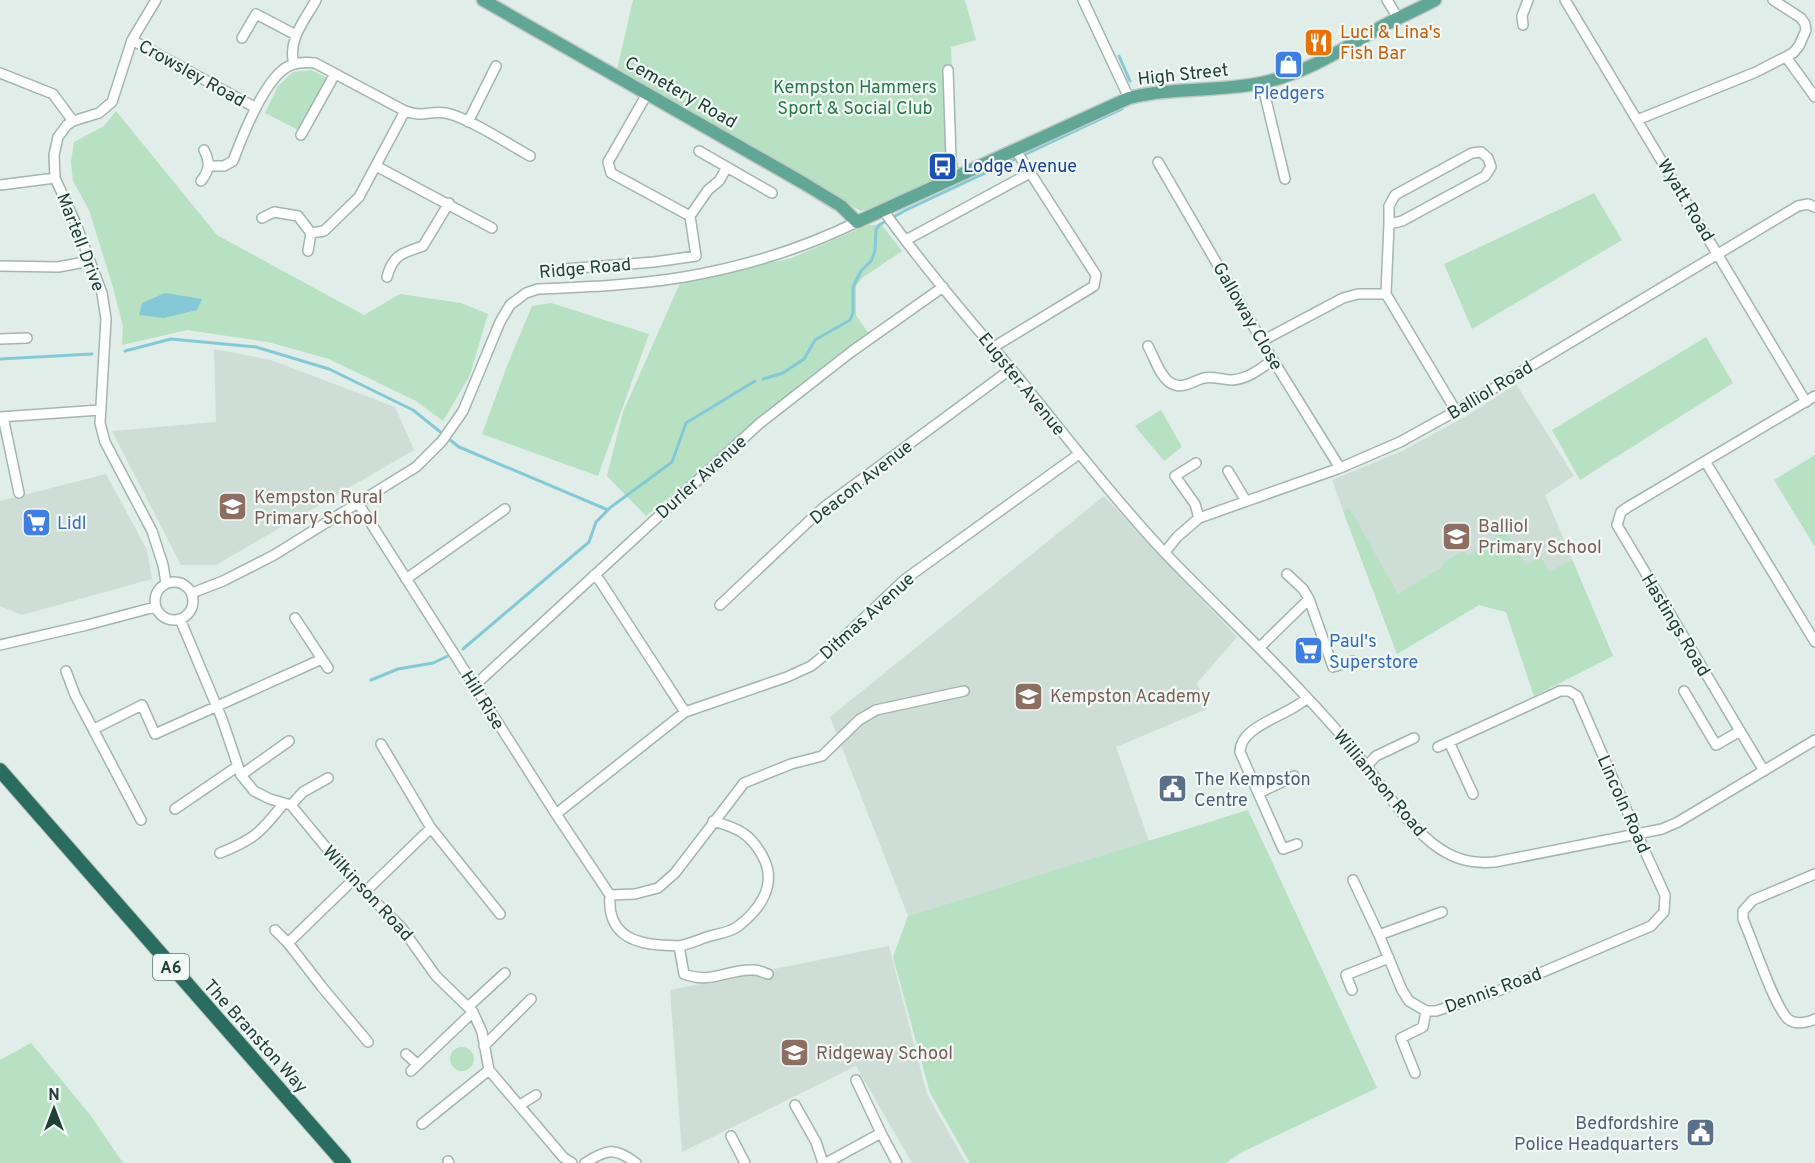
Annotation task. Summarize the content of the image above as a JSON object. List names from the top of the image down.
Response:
{
  "streets": {
    "highway": ["A6", "The Branston Way"],
    "main road": ["High Street", "Cemetery Road", "Ridge Road"],
    "street": [
      "Crowsley Road",
      "Wyatt Road",
      "Martell Drive",
      "Galloway Close",
      "Eugster Avenue",
      "Balliol Road",
      "Durler Avenue",
      "Deacon Avenue",
      "Ditmas Avenue",
      "Hastings Road",
      "Hill Rise",
      "Williamson Road",
      "Lincoln Road",
      "Wilkinson Road",
      "Dennis Road"
    ]
  },
  "crossings": [
    ["High Street", "Ridge Road"],
    ["High Street", "Eugster Avenue"],
    ["Cemetery Road", "Ridge Road"],
    ["Wyatt Road", "Balliol Road"],
    ["Martell Drive", "Ridge Road"],
    ["Martell Drive", "Wilkinson Road"],
    ["Ridge Road", "Hill Rise"],
    ["Ridge Road", "Wilkinson Road"],
    ["Galloway Close", "Balliol Road"],
    ["Eugster Avenue", "Balliol Road"],
    ["Eugster Avenue", "Durler Avenue"],
    ["Eugster Avenue", "Deacon Avenue"],
    ["Eugster Avenue", "Ditmas Avenue"],
    ["Eugster Avenue", "Williamson Road"],
    ["Balliol Road", "Williamson Road"],
    ["Durler Avenue", "Hill Rise"],
    ["Ditmas Avenue", "Hill Rise"],
    ["Hastings Road", "Williamson Road"],
    ["Williamson Road", "Lincoln Road"],
    ["Lincoln Road", "Dennis Road"]
  ],
  "parks": ["Kempston Hammers Sport & Social Club"],
  "places": {
    "restaurant": ["Luci & Lina's Fish Bar"],
    "shop": ["Pledgers"],
    "bus stop": ["Lodge Avenue"],
    "school or university": [
      "Kempston Rural Primary School",
      "Balliol Primary School",
      "Kempston Academy",
      "Ridgeway School"
    ],
    "supermarket": ["Lidl", "Paul's Superstore"],
    "public building": ["The Kempston Centre", "Bedfordshire Police Headquarters"]
  },
  "north": "top"
}
